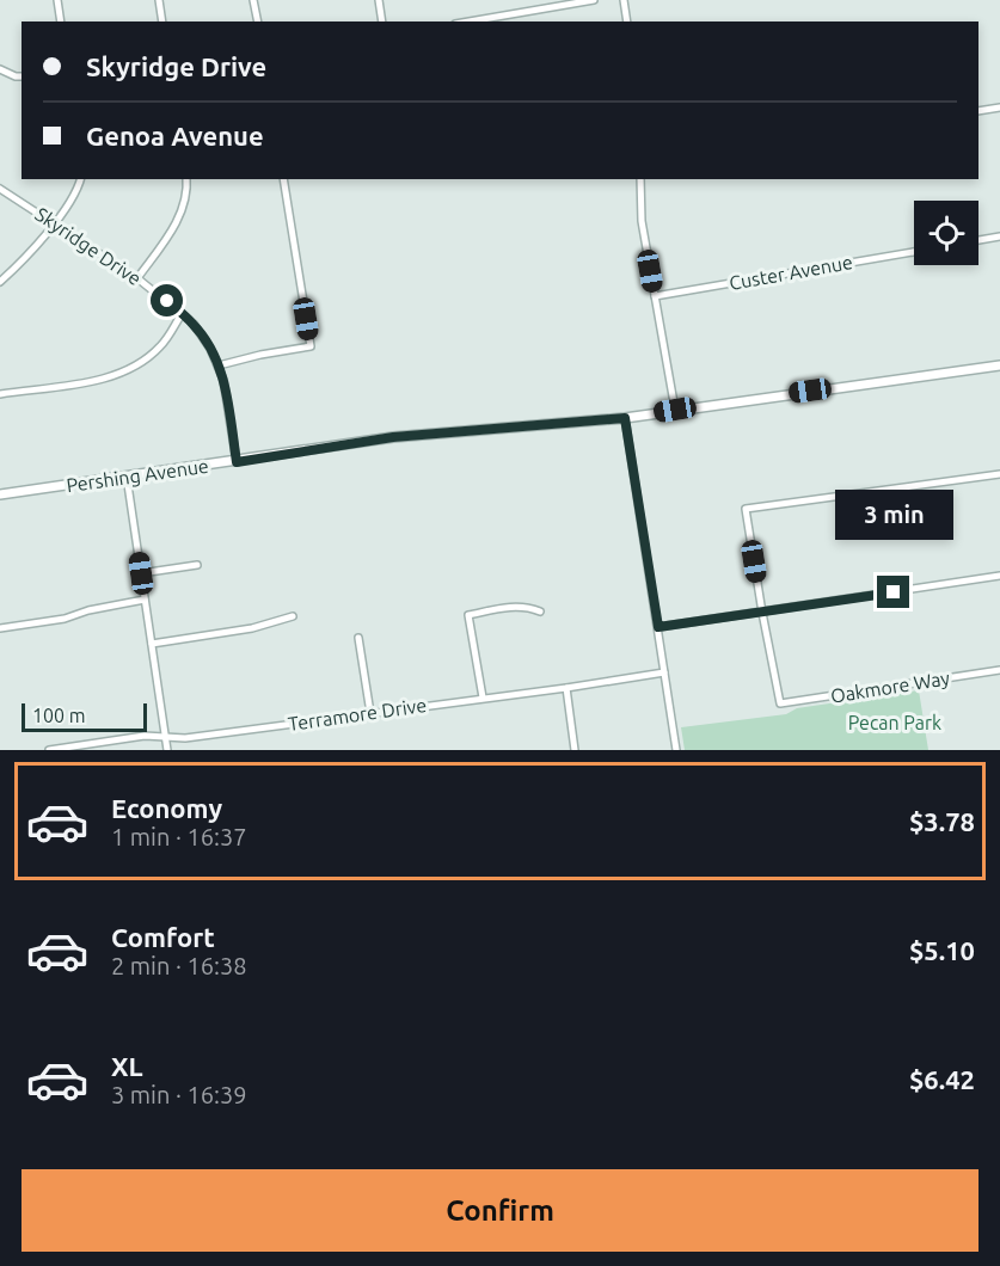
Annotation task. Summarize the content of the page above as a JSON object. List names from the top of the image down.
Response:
{
  "streets": {
    "street": [
      "Skyridge Drive",
      "Custer Avenue",
      "Pershing Avenue",
      "Oakmore Way",
      "Terramore Drive"
    ]
  },
  "crossings": [
    ["Skyridge Drive", "Pershing Avenue"]
  ],
  "parks": ["Pecan Park"],
  "scale_bar": "100 m",
  "page": {
    "banner": ["Skyridge Drive", "Genoa Avenue"],
    "bubble": "3 min",
    "scale": "100 m",
    "list": [
      {
        "name": "Economy",
        "note": "1 min · 16:37",
        "value": "$3.78"
      },
      {
        "name": "Comfort",
        "note": "2 min · 16:38",
        "value": "$5.10"
      },
      {
        "name": "XL",
        "note": "3 min · 16:39",
        "value": "$6.42"
      }
    ],
    "buttons": "Confirm"
  }
}
